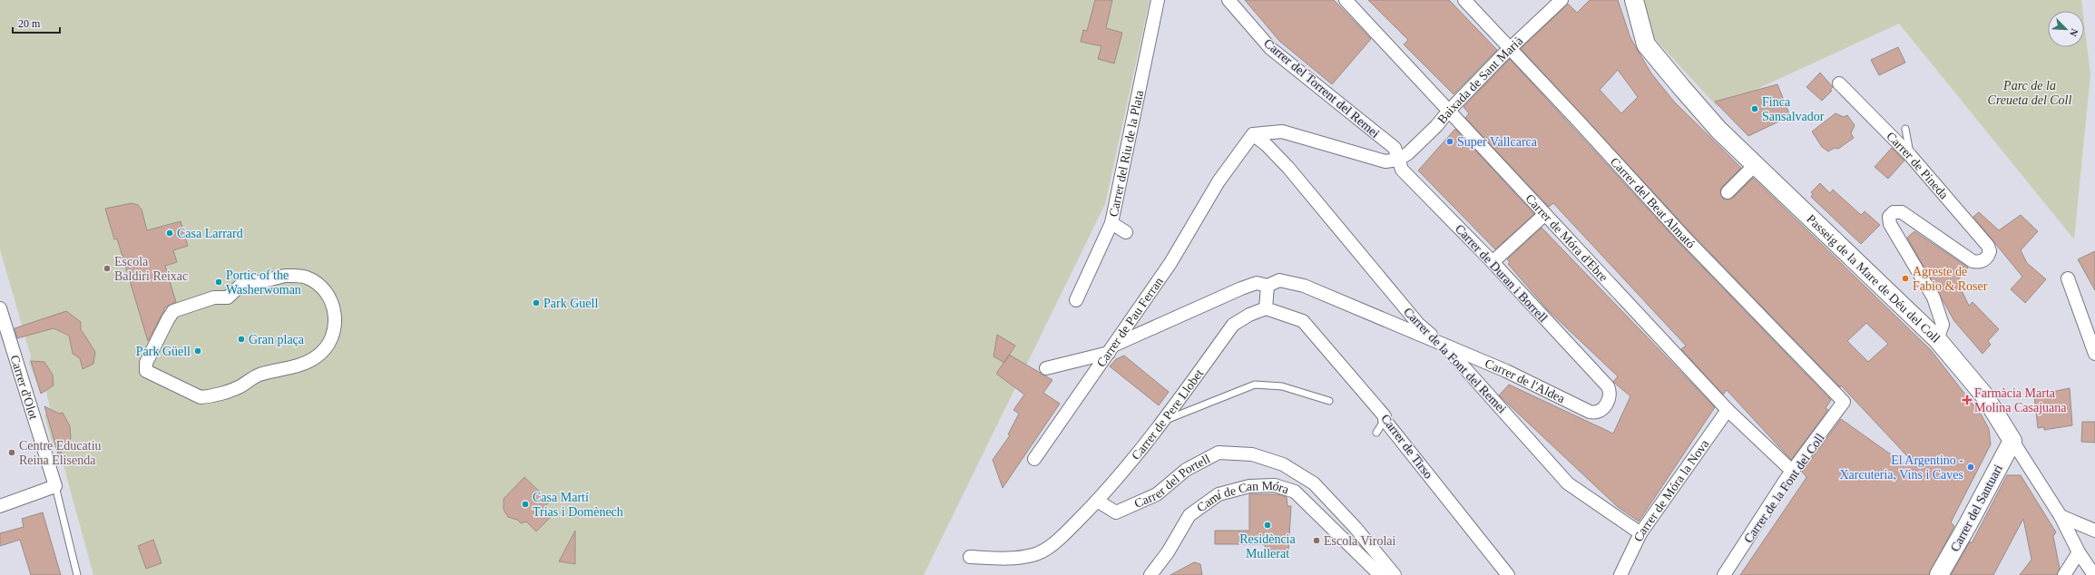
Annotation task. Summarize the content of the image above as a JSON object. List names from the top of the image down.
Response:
{
  "streets": {
    "street": [
      "Baixada de Sant Marià",
      "Carrer del Torrent del Remei",
      "Carrer del Riu de la Plata",
      "Carrer de Pineda",
      "Carrer del Beat Almató",
      "Carrer de Móra d'Ebre",
      "Carrer de Duran i Borrell",
      "Passeig de la Mare de Déu del Coll",
      "Carrer de Pau Ferran",
      "Carrer de la Font del Remei",
      "Carrer de l'Aldea",
      "Carrer d'Olot",
      "Carrer de Pere Llobet",
      "Carrer de Tirso",
      "Carrer del Portell",
      "Carrer de la Font del Coll",
      "Carrer de Móra la Nova",
      "Camí de Can Móra",
      "Carrer del Santuari"
    ]
  },
  "crossings": [
    ["Baixada de Sant Marià", "Carrer del Torrent del Remei"],
    ["Baixada de Sant Marià", "Carrer del Beat Almató"],
    ["Baixada de Sant Marià", "Carrer de Móra d'Ebre"],
    ["Baixada de Sant Marià", "Carrer de Duran i Borrell"],
    ["Carrer del Torrent del Remei", "Carrer de Duran i Borrell"],
    ["Carrer de Pineda", "Passeig de la Mare de Déu del Coll"],
    ["Carrer del Beat Almató", "Carrer de la Font del Coll"],
    ["Carrer de Móra d'Ebre", "Carrer de la Font del Coll"],
    ["Carrer de Móra d'Ebre", "Carrer de Móra la Nova"],
    ["Carrer de Duran i Borrell", "Carrer de l'Aldea"],
    ["Passeig de la Mare de Déu del Coll", "Carrer del Santuari"],
    ["Carrer de Pau Ferran", "Carrer de la Font del Remei"],
    ["Carrer de Pau Ferran", "Carrer de l'Aldea"],
    ["Carrer de la Font del Remei", "Carrer de l'Aldea"],
    ["Carrer de la Font del Remei", "Carrer de Móra la Nova"],
    ["Carrer de Pere Llobet", "Carrer de Tirso"],
    ["Carrer de Pere Llobet", "Carrer del Portell"]
  ],
  "parks": ["Parc de la Creueta del Coll"],
  "places": {
    "other": [
      "Finca Sansalvador",
      "Super Vallcarca",
      "Casa Larrard",
      "Escola Baldiri Reixac",
      "Agreste de Fabio & Roser",
      "Portic of the Washerwoman",
      "Park Guell",
      "Gran plaça",
      "Park Güell",
      "Centre Educatiu Reina Elisenda",
      "El Argentino - Xarcuteria, Vins i Caves",
      "Casa Martí Trias i Domènech",
      "Residència Mullerat",
      "Escola Virolai"
    ],
    "health": ["Farmàcia Marta Molina Casajuana"]
  },
  "scale_bar": "20 m",
  "north": "bottom right"
}
